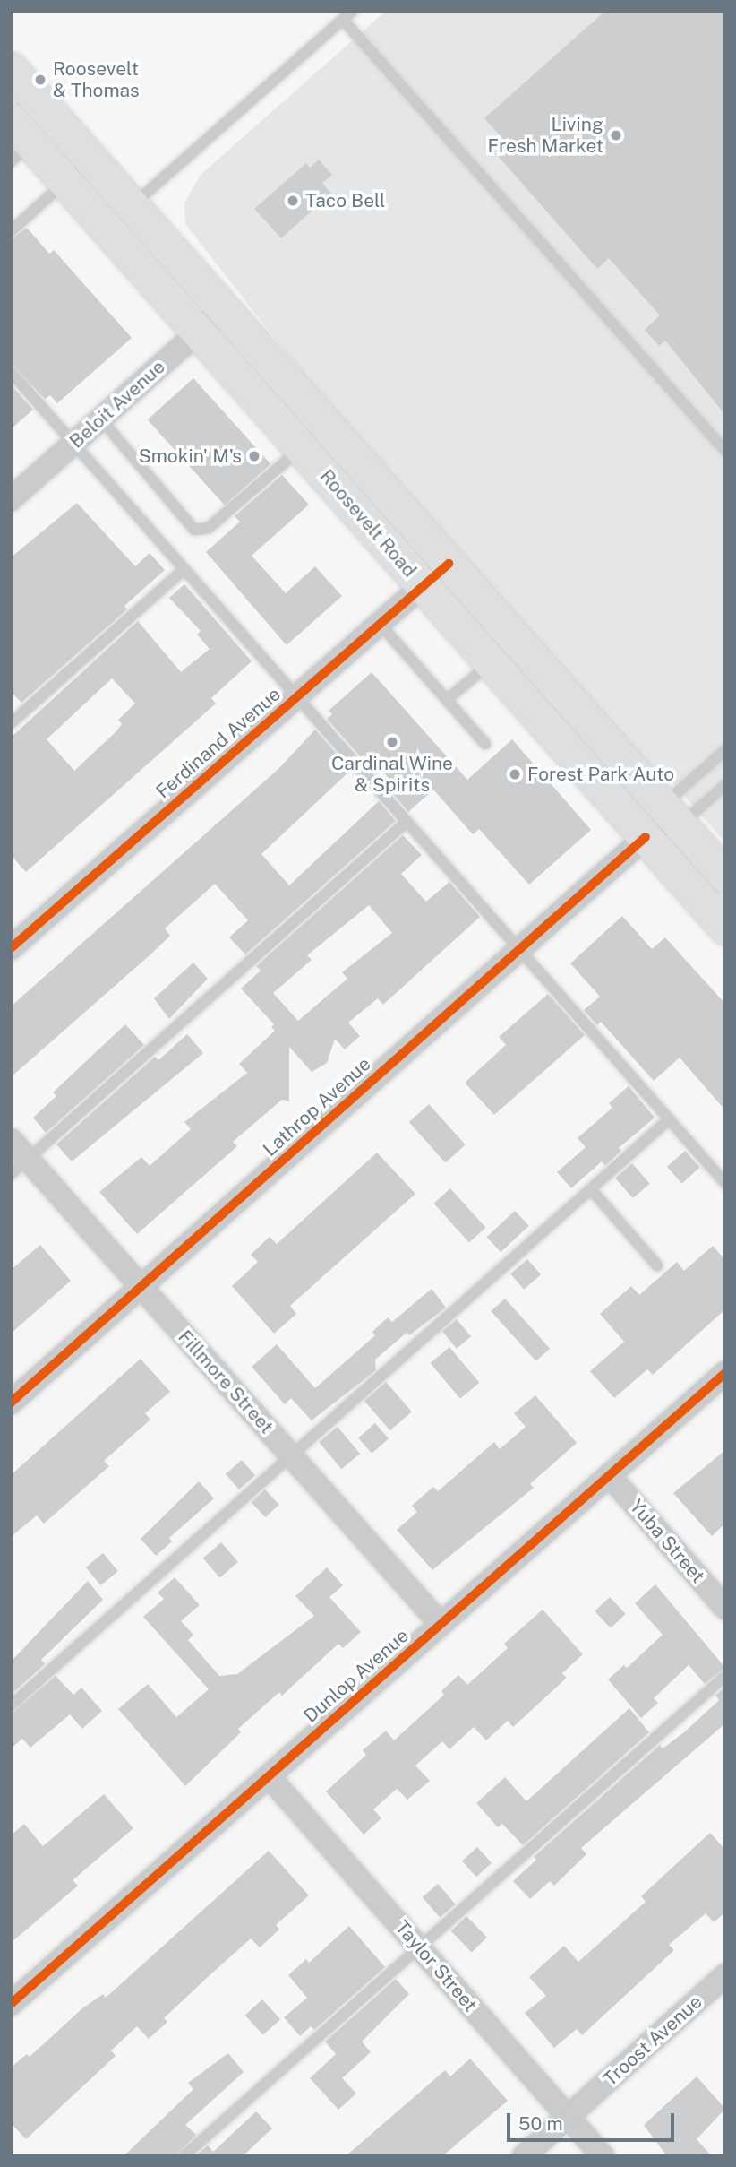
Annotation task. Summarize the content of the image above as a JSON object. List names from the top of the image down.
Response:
{
  "streets": {
    "main road": ["Roosevelt Road"],
    "street": [
      "Beloit Avenue",
      "Ferdinand Avenue",
      "Lathrop Avenue",
      "Fillmore Street",
      "Yuba Street",
      "Dunlop Avenue",
      "Taylor Street",
      "Troost Avenue"
    ]
  },
  "crossings": [
    ["Beloit Avenue", "Roosevelt Road"],
    ["Roosevelt Road", "Ferdinand Avenue"],
    ["Roosevelt Road", "Lathrop Avenue"],
    ["Lathrop Avenue", "Fillmore Street"],
    ["Fillmore Street", "Dunlop Avenue"],
    ["Yuba Street", "Dunlop Avenue"],
    ["Dunlop Avenue", "Taylor Street"],
    ["Taylor Street", "Troost Avenue"]
  ],
  "places": [
    "Roosevelt & Thomas",
    "Living Fresh Market",
    "Taco Bell",
    "Smokin' M's",
    "Cardinal Wine & Spirits",
    "Forest Park Auto"
  ],
  "scale_bar": "50 m"
}
